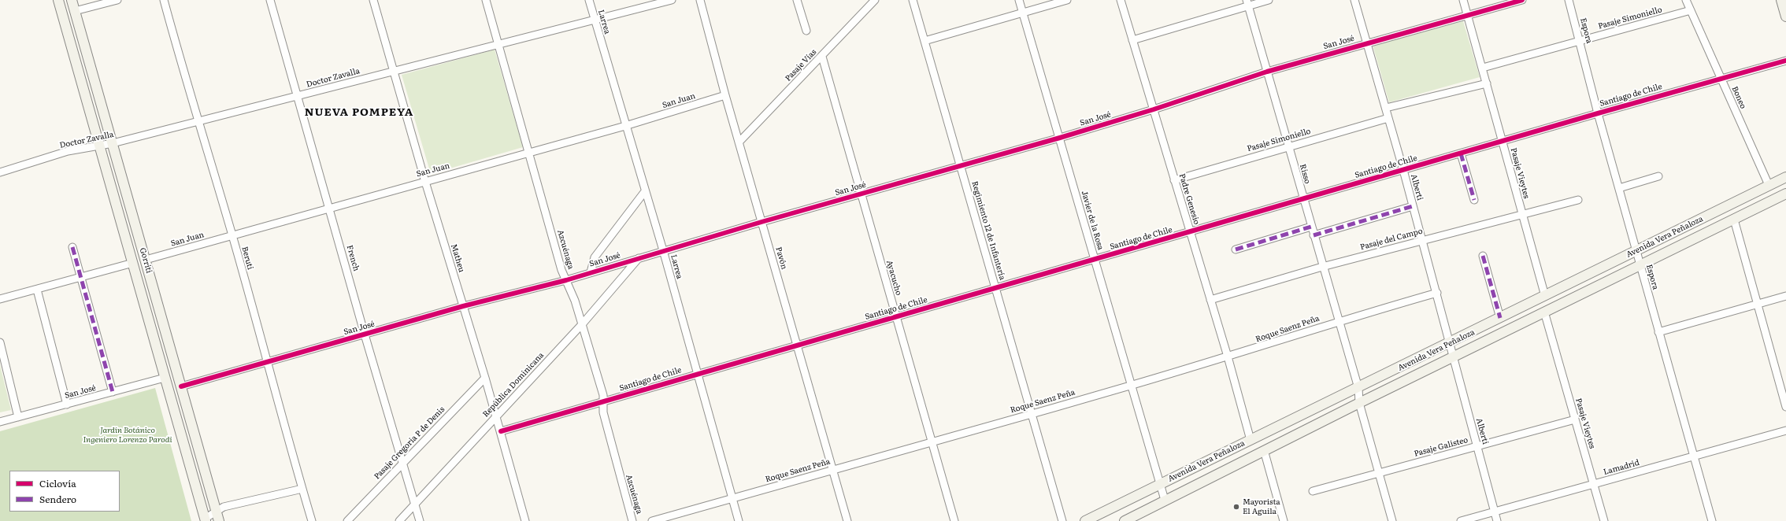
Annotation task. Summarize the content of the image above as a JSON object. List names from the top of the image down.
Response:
{
  "streets": {
    "main road": ["Avenida Vera Peñaloza", "Gorriti"],
    "street": [
      "Pasaje Simoniello",
      "Larrea",
      "Espora",
      "San José",
      "Pasaje Vías",
      "Doctor Zavalla",
      "Santiago de Chile",
      "Boneo",
      "San Juan",
      "Pasaje Vieytes",
      "Risso",
      "Alberti",
      "Padre Genesio",
      "Javier de la Rosa",
      "Regimiento 12 de Infantería",
      "Pasaje del Campo",
      "Azcuénaga",
      "Beruti",
      "French",
      "Matheu",
      "Pavón",
      "Ayacucho",
      "Roque Saenz Peña",
      "República Dominicana",
      "Pasaje Gregoria P de Denis",
      "Pasaje Galisteo",
      "Lamadrid"
    ]
  },
  "crossings": [
    ["Pasaje Simoniello", "Espora"],
    ["Pasaje Simoniello", "Boneo"],
    ["Pasaje Simoniello", "Pasaje Vieytes"],
    ["Pasaje Simoniello", "Risso"],
    ["Pasaje Simoniello", "Alberti"],
    ["Pasaje Simoniello", "Padre Genesio"],
    ["Larrea", "San José"],
    ["Larrea", "Doctor Zavalla"],
    ["Larrea", "Santiago de Chile"],
    ["Larrea", "San Juan"],
    ["Larrea", "Roque Saenz Peña"],
    ["Espora", "Santiago de Chile"],
    ["Espora", "Avenida Vera Peñaloza"],
    ["Espora", "Lamadrid"],
    ["San José", "Pasaje Vieytes"],
    ["San José", "Risso"],
    ["San José", "Alberti"],
    ["San José", "Padre Genesio"],
    ["San José", "Javier de la Rosa"],
    ["San José", "Regimiento 12 de Infantería"],
    ["San José", "Azcuénaga"],
    ["San José", "Beruti"],
    ["San José", "French"],
    ["San José", "Matheu"],
    ["San José", "Pavón"],
    ["San José", "Gorriti"],
    ["San José", "Ayacucho"],
    ["San José", "República Dominicana"],
    ["Pasaje Vías", "Pavón"],
    ["Pasaje Vías", "Ayacucho"],
    ["Doctor Zavalla", "Azcuénaga"],
    ["Doctor Zavalla", "Beruti"],
    ["Doctor Zavalla", "French"],
    ["Doctor Zavalla", "Matheu"],
    ["Doctor Zavalla", "Gorriti"],
    ["Santiago de Chile", "Boneo"],
    ["Santiago de Chile", "Pasaje Vieytes"],
    ["Santiago de Chile", "Risso"],
    ["Santiago de Chile", "Alberti"],
    ["Santiago de Chile", "Padre Genesio"],
    ["Santiago de Chile", "Javier de la Rosa"],
    ["Santiago de Chile", "Regimiento 12 de Infantería"],
    ["Santiago de Chile", "Azcuénaga"],
    ["Santiago de Chile", "Matheu"],
    ["Santiago de Chile", "Pavón"],
    ["Santiago de Chile", "Ayacucho"],
    ["Boneo", "Avenida Vera Peñaloza"],
    ["San Juan", "Azcuénaga"],
    ["San Juan", "Beruti"],
    ["San Juan", "French"],
    ["San Juan", "Matheu"],
    ["San Juan", "Pavón"],
    ["San Juan", "Gorriti"],
    ["Pasaje Vieytes", "Avenida Vera Peñaloza"],
    ["Pasaje Vieytes", "Pasaje del Campo"],
    ["Pasaje Vieytes", "Pasaje Galisteo"],
    ["Pasaje Vieytes", "Lamadrid"],
    ["Risso", "Avenida Vera Peñaloza"],
    ["Risso", "Pasaje del Campo"],
    ["Risso", "Roque Saenz Peña"],
    ["Risso", "Pasaje Galisteo"],
    ["Alberti", "Avenida Vera Peñaloza"],
    ["Alberti", "Pasaje del Campo"],
    ["Alberti", "Roque Saenz Peña"],
    ["Alberti", "Pasaje Galisteo"],
    ["Alberti", "Lamadrid"],
    ["Padre Genesio", "Avenida Vera Peñaloza"],
    ["Padre Genesio", "Pasaje del Campo"],
    ["Padre Genesio", "Roque Saenz Peña"],
    ["Javier de la Rosa", "Avenida Vera Peñaloza"],
    ["Javier de la Rosa", "Roque Saenz Peña"],
    ["Regimiento 12 de Infantería", "Roque Saenz Peña"],
    ["Azcuénaga", "República Dominicana"],
    ["French", "República Dominicana"],
    ["French", "Pasaje Gregoria P de Denis"],
    ["Matheu", "República Dominicana"],
    ["Matheu", "Pasaje Gregoria P de Denis"],
    ["Pavón", "Roque Saenz Peña"],
    ["Ayacucho", "Roque Saenz Peña"]
  ],
  "districts": ["NUEVA POMPEYA"],
  "parks": ["Jardín Botánico Ingeniero Lorenzo Parodi"],
  "places": ["Mayorista El Aguila"],
  "legend": ["Ciclovía", "Sendero"]
}
